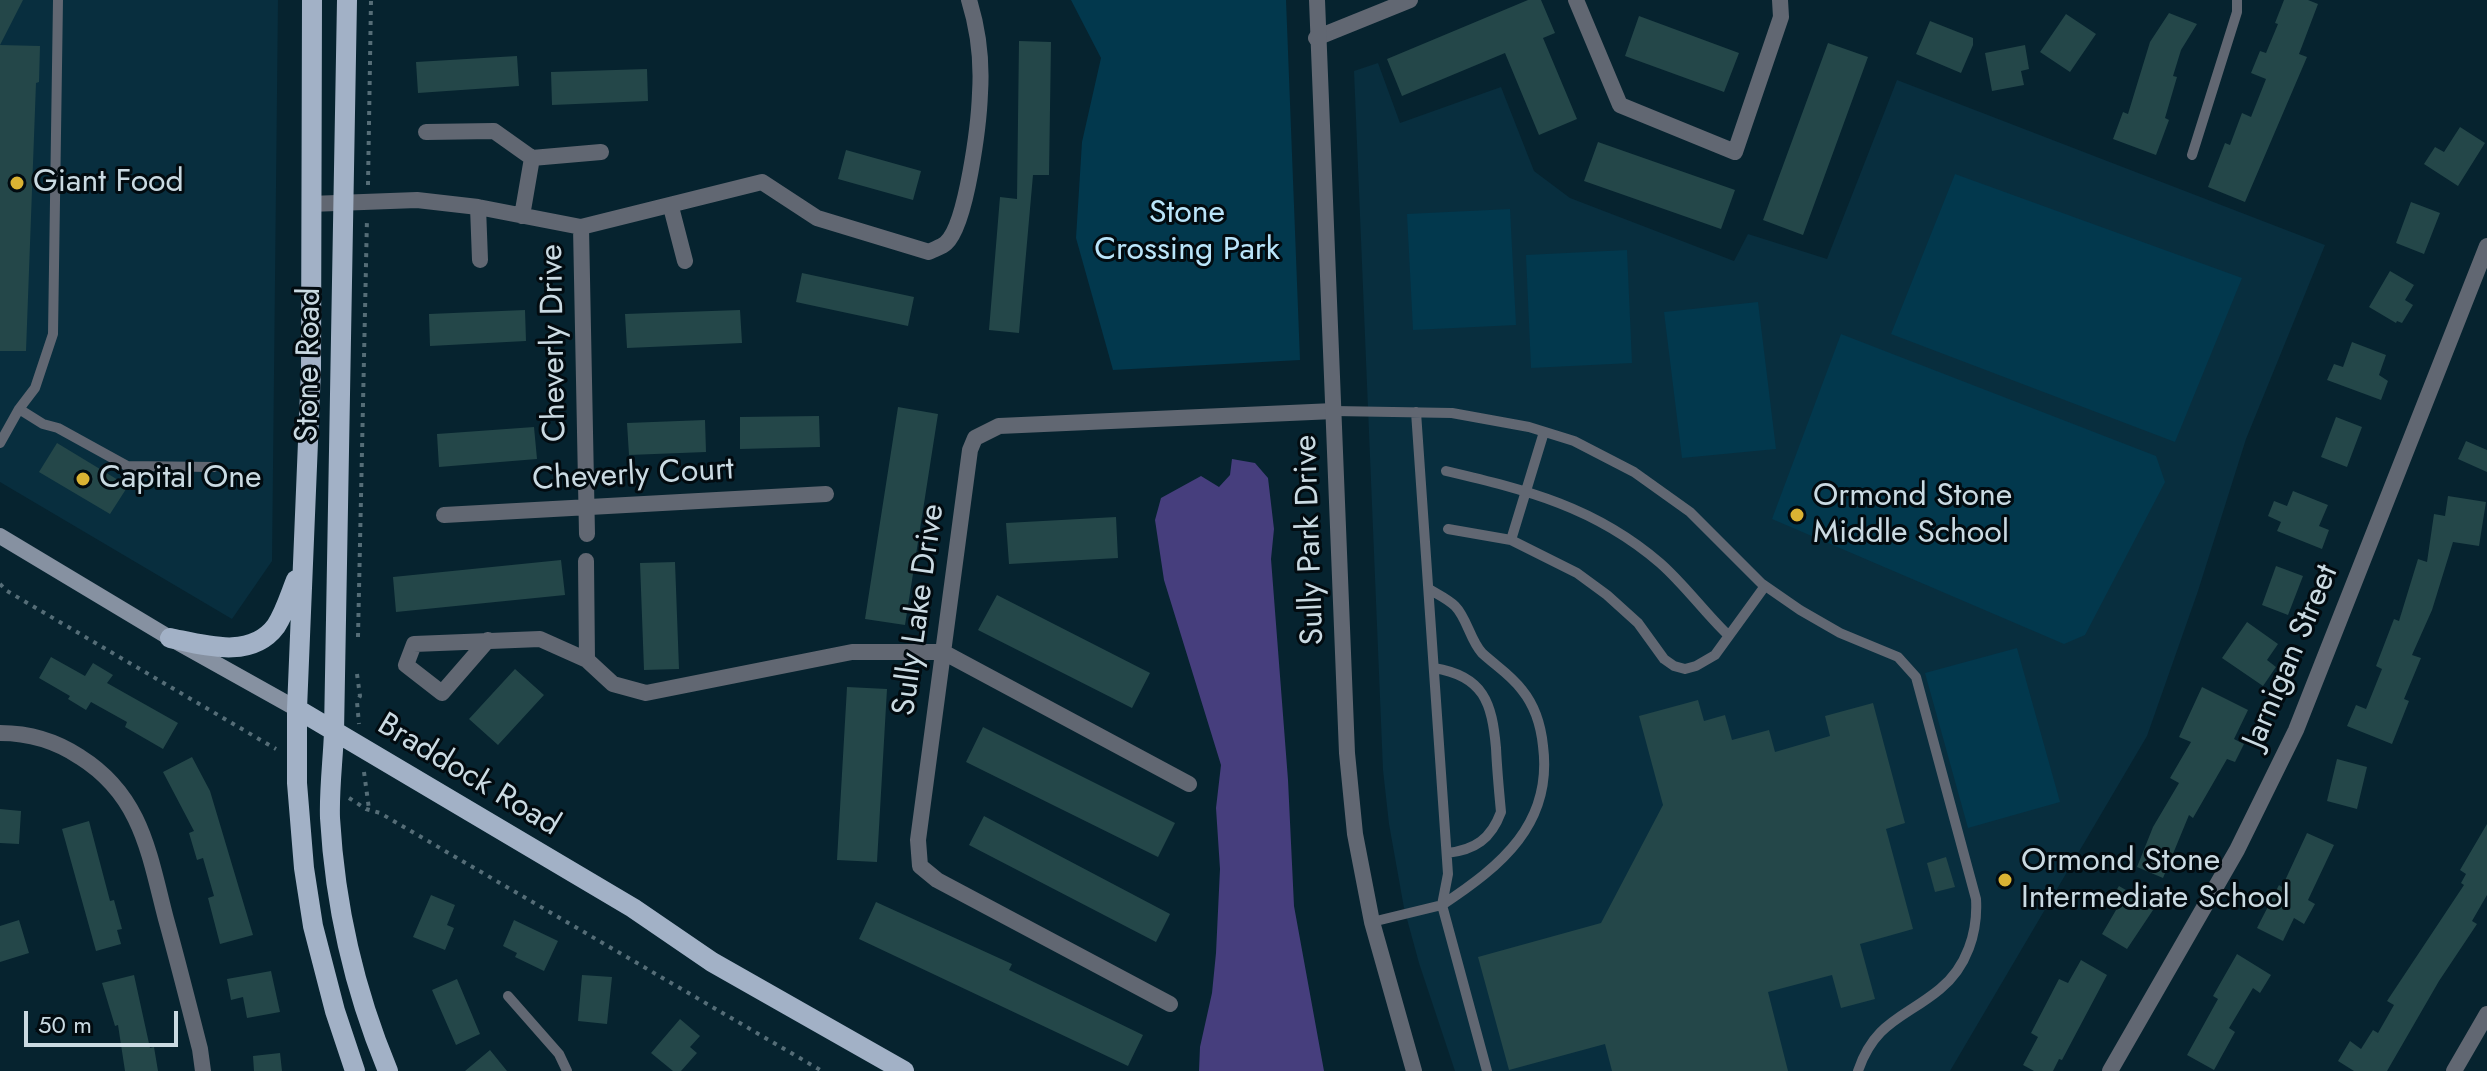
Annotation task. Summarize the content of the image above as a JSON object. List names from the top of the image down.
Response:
{
  "streets": {
    "main road": ["Stone Road", "Braddock Road"],
    "street": [
      "Cheverly Drive",
      "Cheverly Court",
      "Sully Park Drive",
      "Sully Lake Drive",
      "Jarnigan Street"
    ]
  },
  "crossings": [
    ["Cheverly Drive", "Cheverly Court"],
    ["Stone Road", "Braddock Road"],
    ["Sully Park Drive", "Sully Lake Drive"]
  ],
  "parks": ["Stone Crossing Park"],
  "places": [
    "Giant Food",
    "Capital One",
    "Ormond Stone Middle School",
    "Ormond Stone Intermediate School"
  ],
  "scale_bar": "50 m"
}
